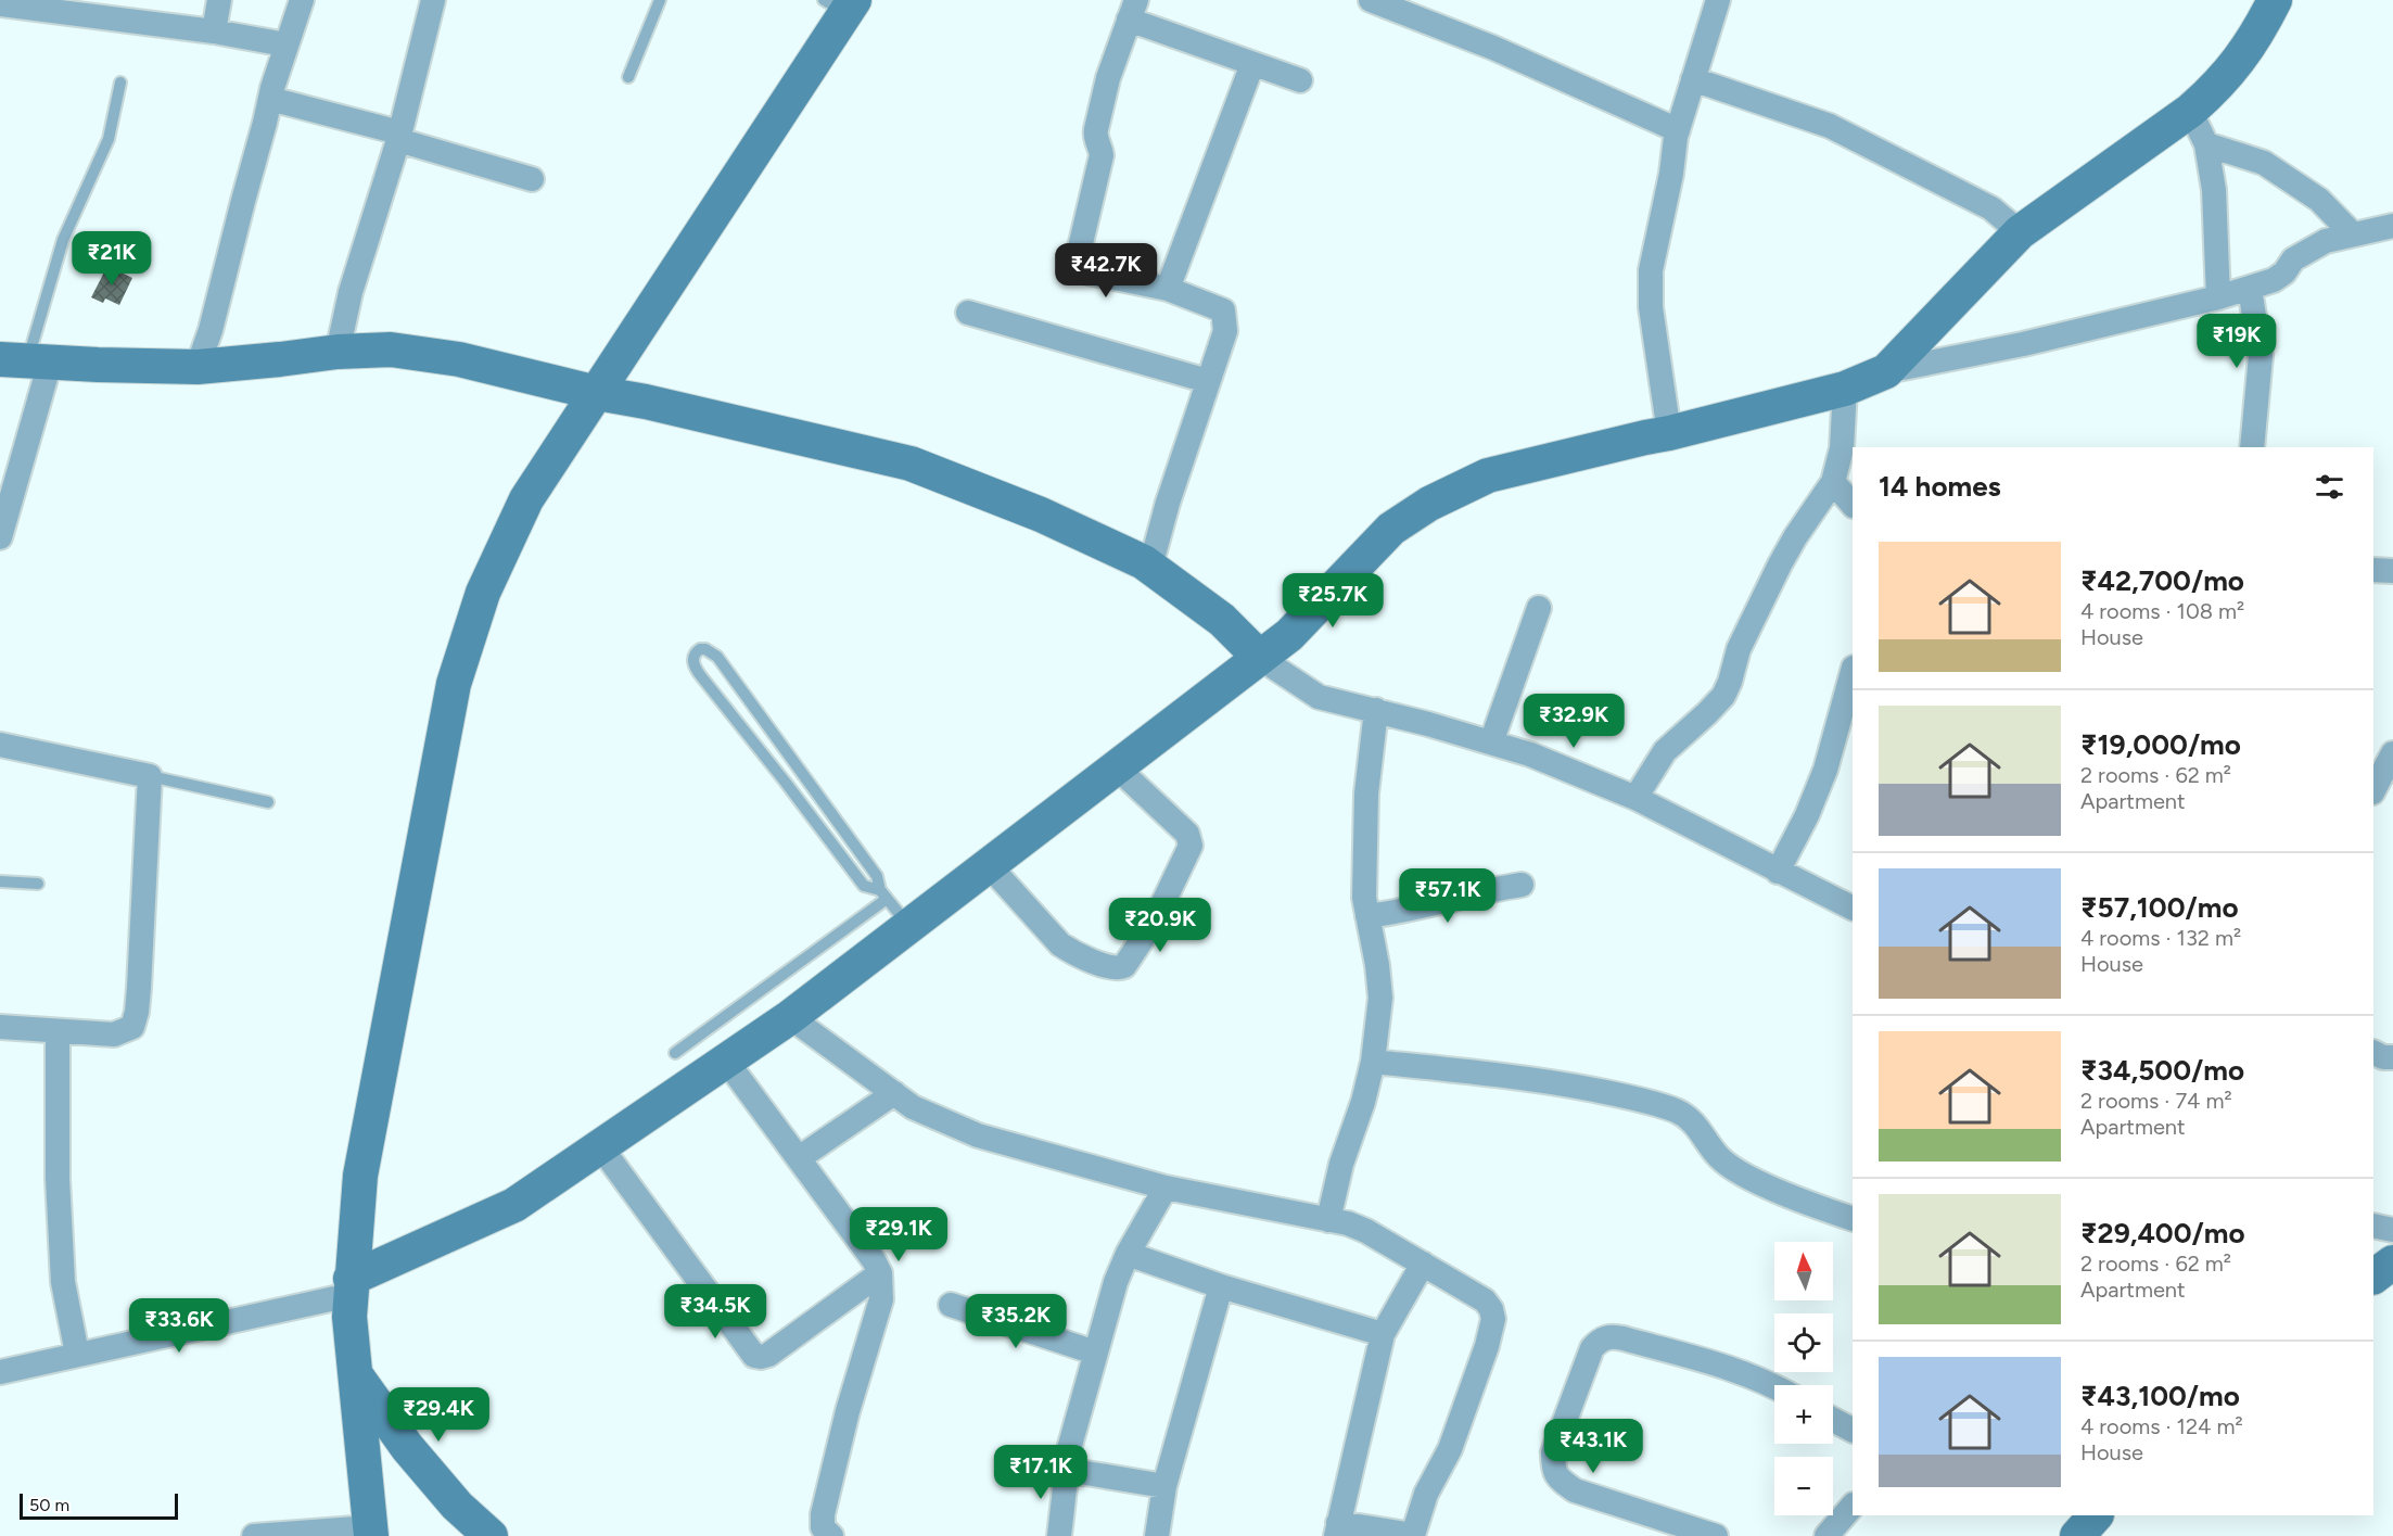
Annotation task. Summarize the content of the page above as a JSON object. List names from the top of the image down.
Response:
{
  "scale_bar": "50 m",
  "north": "top",
  "page": {
    "price": [
      "₹21K",
      "₹42.7K",
      "₹19K",
      "₹25.7K",
      "₹32.9K",
      "₹57.1K",
      "₹20.9K",
      "₹29.1K",
      "₹34.5K",
      "₹35.2K",
      "₹33.6K",
      "₹29.4K",
      "₹43.1K",
      "₹17.1K"
    ],
    "heading": "14 homes",
    "list": [
      {
        "name": "₹42,700/mo",
        "note": "4 rooms · 108 m² · House"
      },
      {
        "name": "₹19,000/mo",
        "note": "2 rooms · 62 m² · Apartment"
      },
      {
        "name": "₹57,100/mo",
        "note": "4 rooms · 132 m² · House"
      },
      {
        "name": "₹34,500/mo",
        "note": "2 rooms · 74 m² · Apartment"
      },
      {
        "name": "₹29,400/mo",
        "note": "2 rooms · 62 m² · Apartment"
      },
      {
        "name": "₹43,100/mo",
        "note": "4 rooms · 124 m² · House"
      }
    ],
    "map_buttons": ["+", "−"],
    "scale": "50 m"
  }
}
